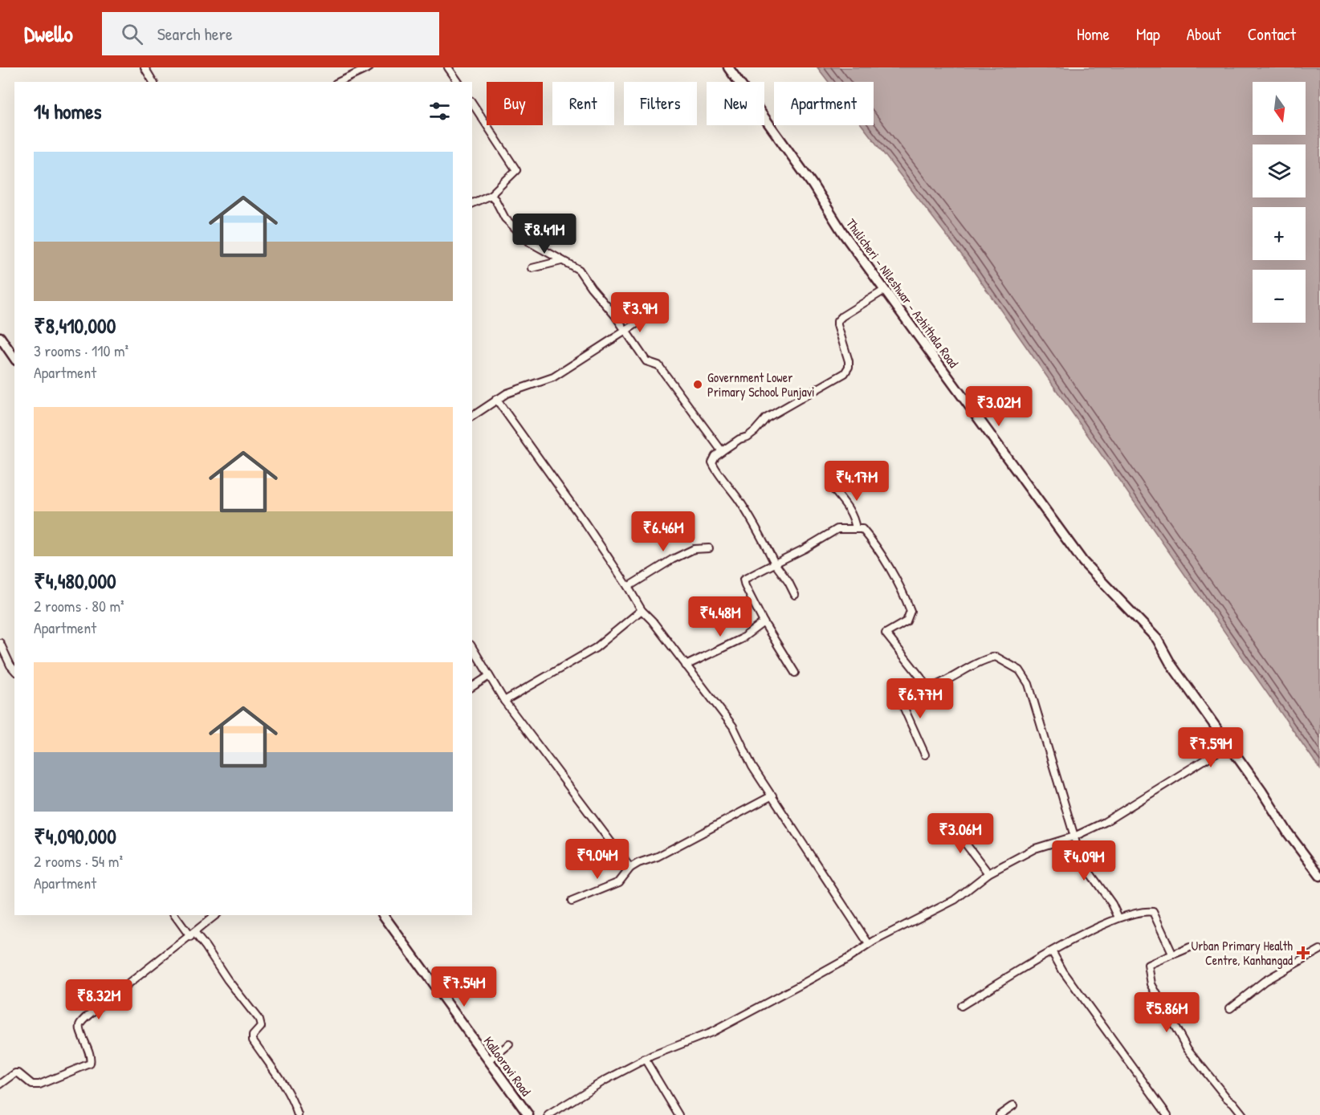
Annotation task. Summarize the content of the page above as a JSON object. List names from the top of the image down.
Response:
{
  "streets": {
    "main road": ["Thulicheri - Nileshwar - Azhithala Road", "Kallooravi Road"]
  },
  "places": {
    "other": ["Government Lower Primary School Punjavi"],
    "health": ["Urban Primary Health Centre, Kanhangad"]
  },
  "north": "bottom",
  "page": {
    "header": "Dwello",
    "search": "Search here",
    "nav": [
      "Home",
      "Map",
      "About",
      "Contact"
    ],
    "map_buttons": ["+", "−"],
    "chip": [
      "Buy",
      "Rent",
      "Filters",
      "New",
      "Apartment"
    ],
    "heading": "14 homes",
    "list": [
      {
        "name": "₹8,410,000",
        "note": "3 rooms · 110 m² · Apartment"
      },
      {
        "name": "₹4,480,000",
        "note": "2 rooms · 80 m² · Apartment"
      },
      {
        "name": "₹4,090,000",
        "note": "2 rooms · 54 m² · Apartment"
      }
    ],
    "price": [
      "₹8.41M",
      "₹3.9M",
      "₹3.02M",
      "₹4.17M",
      "₹6.46M",
      "₹4.48M",
      "₹6.77M",
      "₹7.59M",
      "₹3.06M",
      "₹9.04M",
      "₹4.09M",
      "₹7.54M",
      "₹8.32M",
      "₹5.86M"
    ]
  }
}
